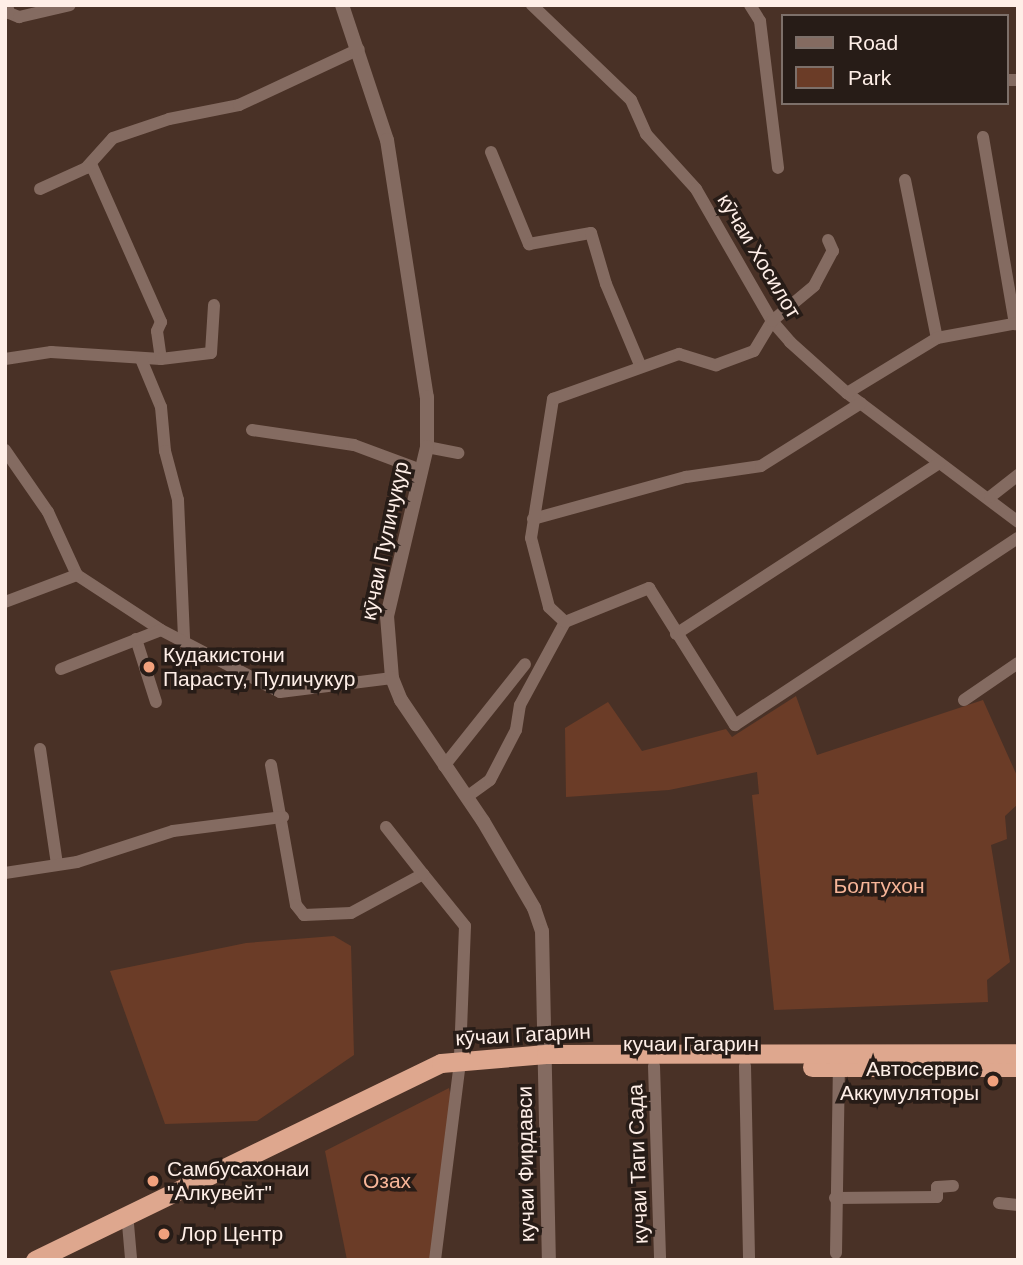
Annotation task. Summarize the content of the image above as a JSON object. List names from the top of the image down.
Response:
{
  "streets": {
    "highway": ["кӯчаи Гагарин", "кучаи Гагарин"],
    "street": [
      "кӯчаи Хосилот",
      "кӯчаи Пуличуқур",
      "кучаи Фирдавси",
      "кучаи Таги Сада"
    ]
  },
  "crossings": [
    ["кӯчаи Пуличуқур", "кӯчаи Гагарин"],
    ["кӯчаи Пуличуқур", "кучаи Гагарин"],
    ["кӯчаи Пуличуқур", "кучаи Фирдавси"],
    ["кӯчаи Гагарин", "кучаи Гагарин"],
    ["кӯчаи Гагарин", "кучаи Фирдавси"],
    ["кучаи Гагарин", "кучаи Фирдавси"],
    ["кучаи Гагарин", "кучаи Таги Сада"]
  ],
  "parks": ["Болтухон", "Озах"],
  "places": [
    "Кудакистони Парасту, Пуличукур",
    "Автосервис Аккумуляторы",
    "Самбусахонаи \"Алкувейт\"",
    "Лор Центр"
  ],
  "legend": ["Road", "Park"]
}
